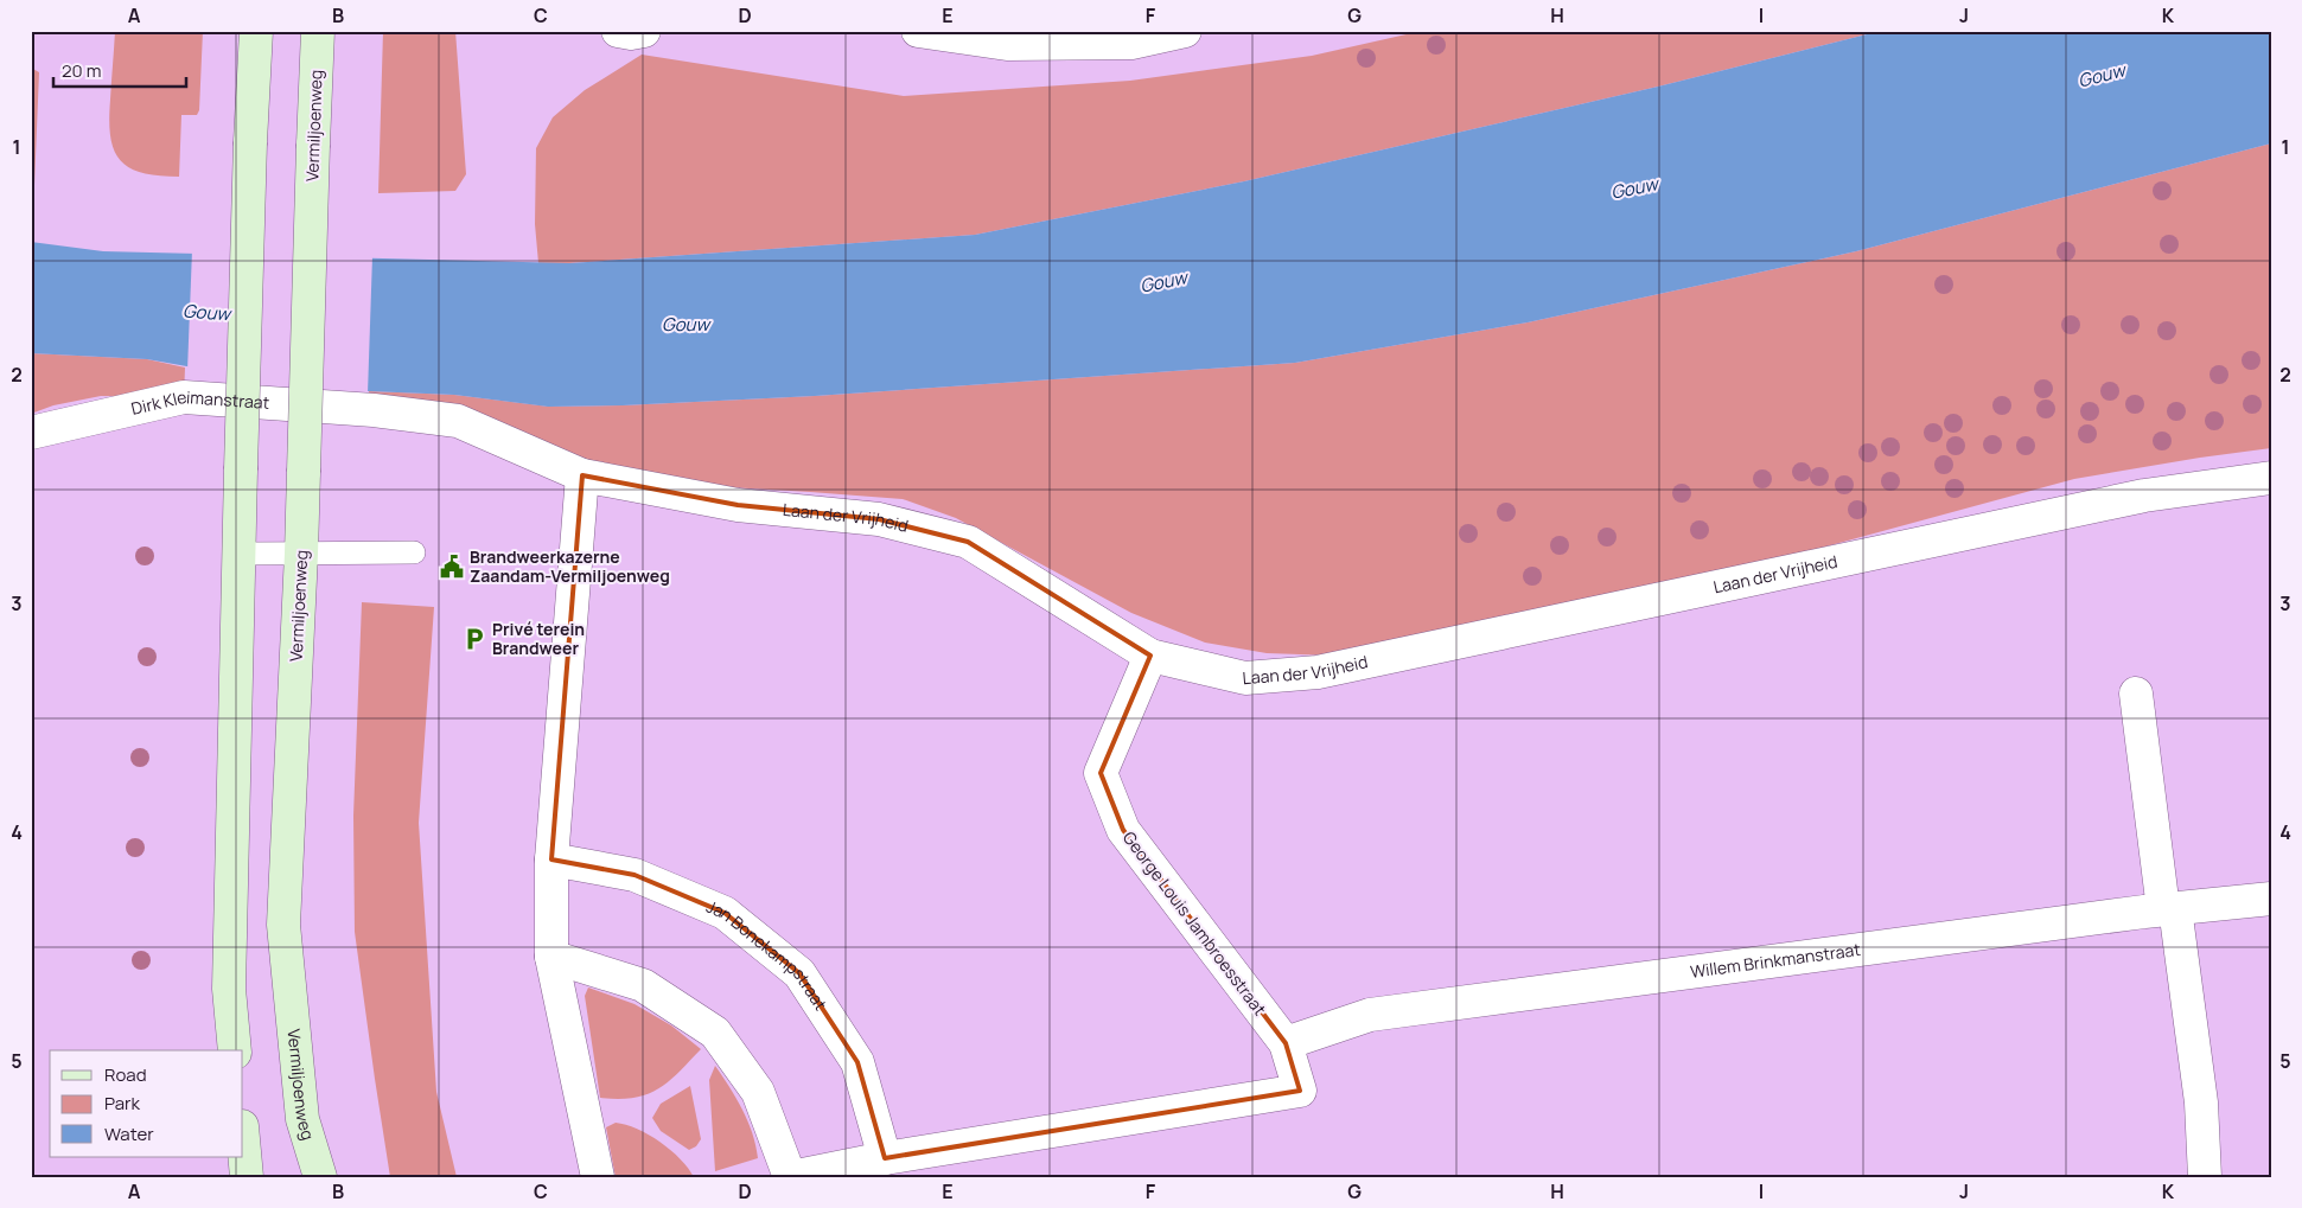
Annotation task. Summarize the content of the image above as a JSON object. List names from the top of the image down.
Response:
{
  "streets": {
    "main road": ["Vermiljoenweg"],
    "street": [
      "Dirk Kleimanstraat",
      "Laan der Vrijheid",
      "George Louis Jambroesstraat",
      "Jan Bonekampstraat",
      "Willem Brinkmanstraat"
    ]
  },
  "crossings": [
    ["Dirk Kleimanstraat", "Laan der Vrijheid"],
    ["Laan der Vrijheid", "George Louis Jambroesstraat"],
    ["George Louis Jambroesstraat", "Jan Bonekampstraat"],
    ["George Louis Jambroesstraat", "Willem Brinkmanstraat"]
  ],
  "water": ["Gouw"],
  "places": {
    "public building": ["Brandweerkazerne Zaandam-Vermiljoenweg"],
    "parking": ["Privé terein Brandweer"]
  },
  "legend": ["Road", "Park", "Water"],
  "scale_bar": "20 m",
  "grid": {
    "columns": [
      "A",
      "B",
      "C",
      "D",
      "E",
      "F",
      "G",
      "H",
      "I",
      "J",
      "K"
    ],
    "rows": [
      "1",
      "2",
      "3",
      "4",
      "5"
    ]
  }
}
